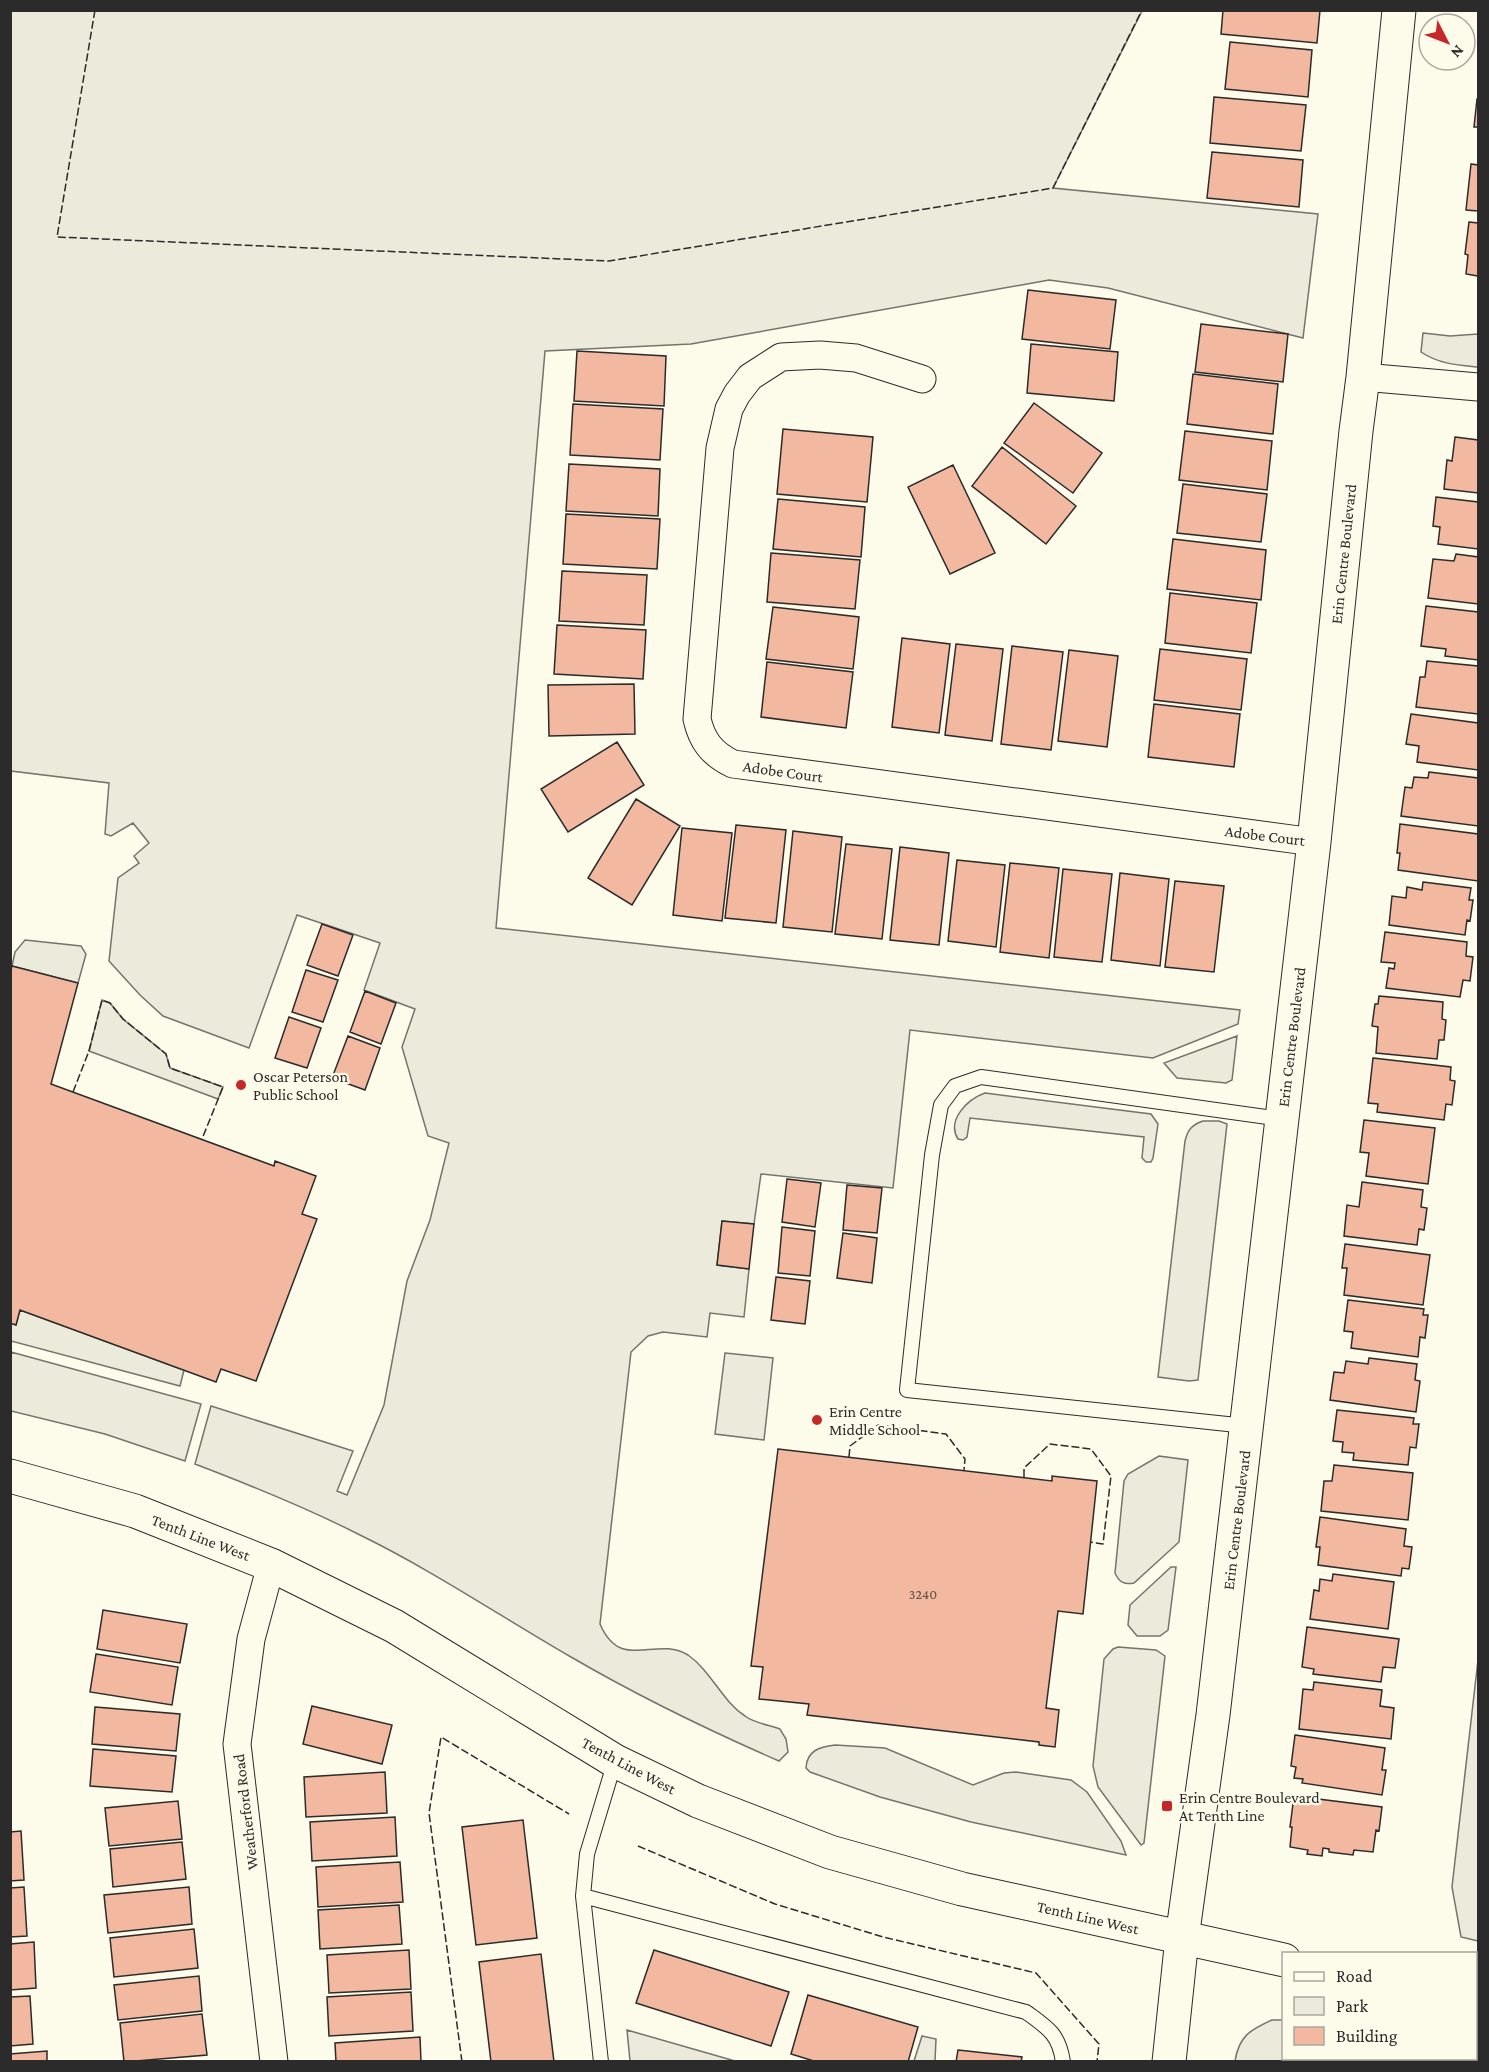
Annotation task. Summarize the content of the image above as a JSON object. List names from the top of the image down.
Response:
{
  "streets": {
    "street": [
      "Erin Centre Boulevard",
      "Adobe Court",
      "Tenth Line West",
      "Weatherford Road"
    ]
  },
  "crossings": [
    ["Erin Centre Boulevard", "Adobe Court"],
    ["Erin Centre Boulevard", "Tenth Line West"],
    ["Tenth Line West", "Weatherford Road"]
  ],
  "places": {
    "other": ["Oscar Peterson Public School", "Erin Centre Middle School"],
    "transit": ["Erin Centre Boulevard At Tenth Line"]
  },
  "house_numbers": ["3240"],
  "legend": ["Road", "Park", "Building"],
  "north": "bottom right"
}
